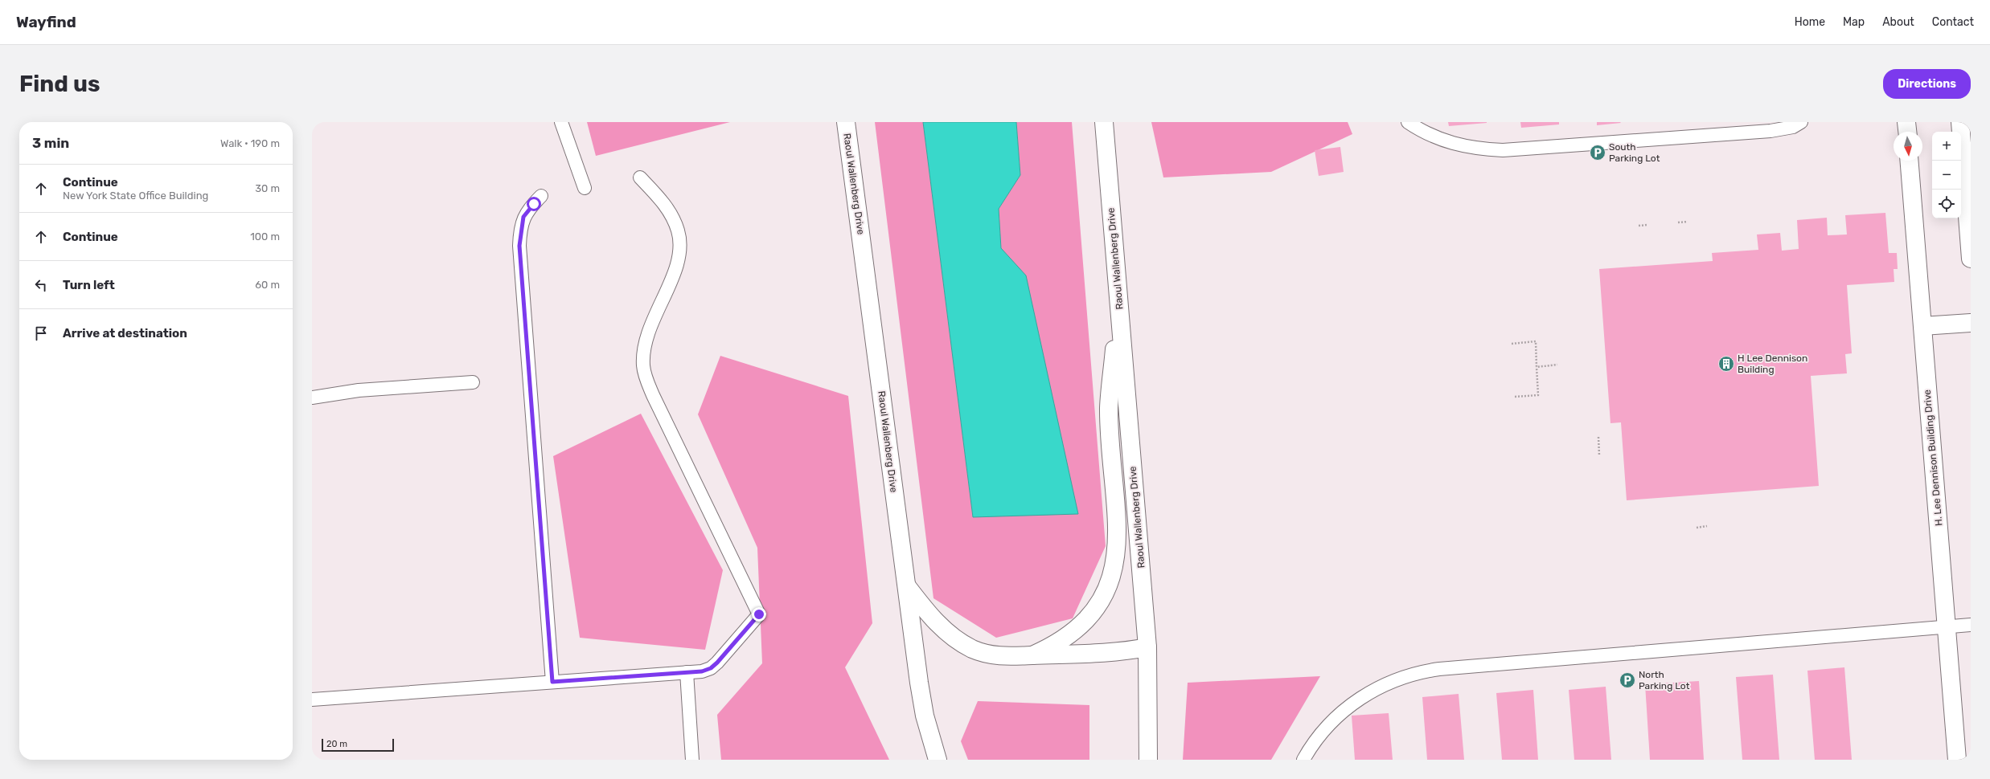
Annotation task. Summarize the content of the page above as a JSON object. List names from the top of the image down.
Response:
{
  "streets": {
    "street": ["Raoul Wallenberg Drive", "H. Lee Dennison Building Drive"]
  },
  "places": {
    "parking": ["South Parking Lot", "North Parking Lot"],
    "building": ["H Lee Dennison Building"]
  },
  "scale_bar": "20 m",
  "north": "bottom",
  "page": {
    "header": "Wayfind",
    "nav": [
      "Home",
      "Map",
      "About",
      "Contact"
    ],
    "buttons": "Directions",
    "title": "Find us",
    "heading": ["3 min", "Walk · 190 m"],
    "map_buttons": ["+", "−"],
    "list": [
      ["Continue", "New York State Office Building", "30 m"],
      ["Continue", "100 m"],
      ["Turn left", "60 m"],
      "Arrive at destination"
    ],
    "scale": "20 m"
  }
}
